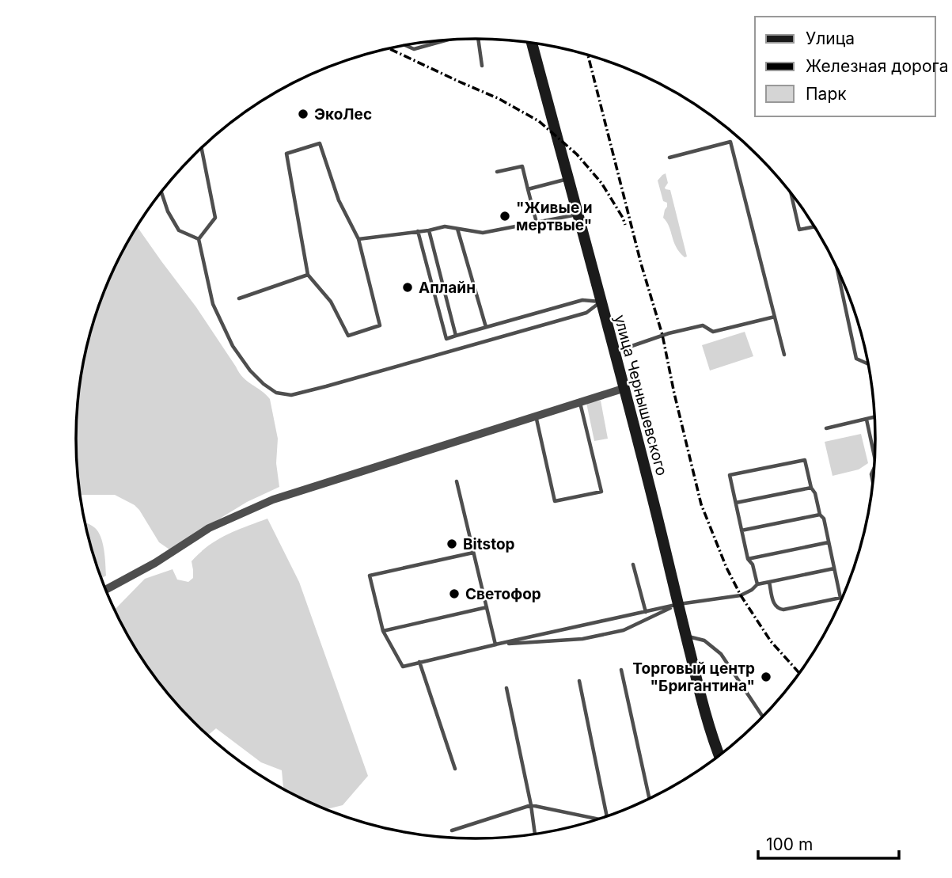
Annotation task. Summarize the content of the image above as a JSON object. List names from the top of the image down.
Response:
{
  "streets": {
    "main road": ["улица Чернышевского"]
  },
  "places": [
    "ЭкоЛес",
    "\"Живые и мертвые\"",
    "Аплайн",
    "Bitstop",
    "Светофор",
    "Торговый центр \"Бригантина\""
  ],
  "legend": ["Улица", "Железная дорога", "Парк"],
  "scale_bar": "100 m"
}
